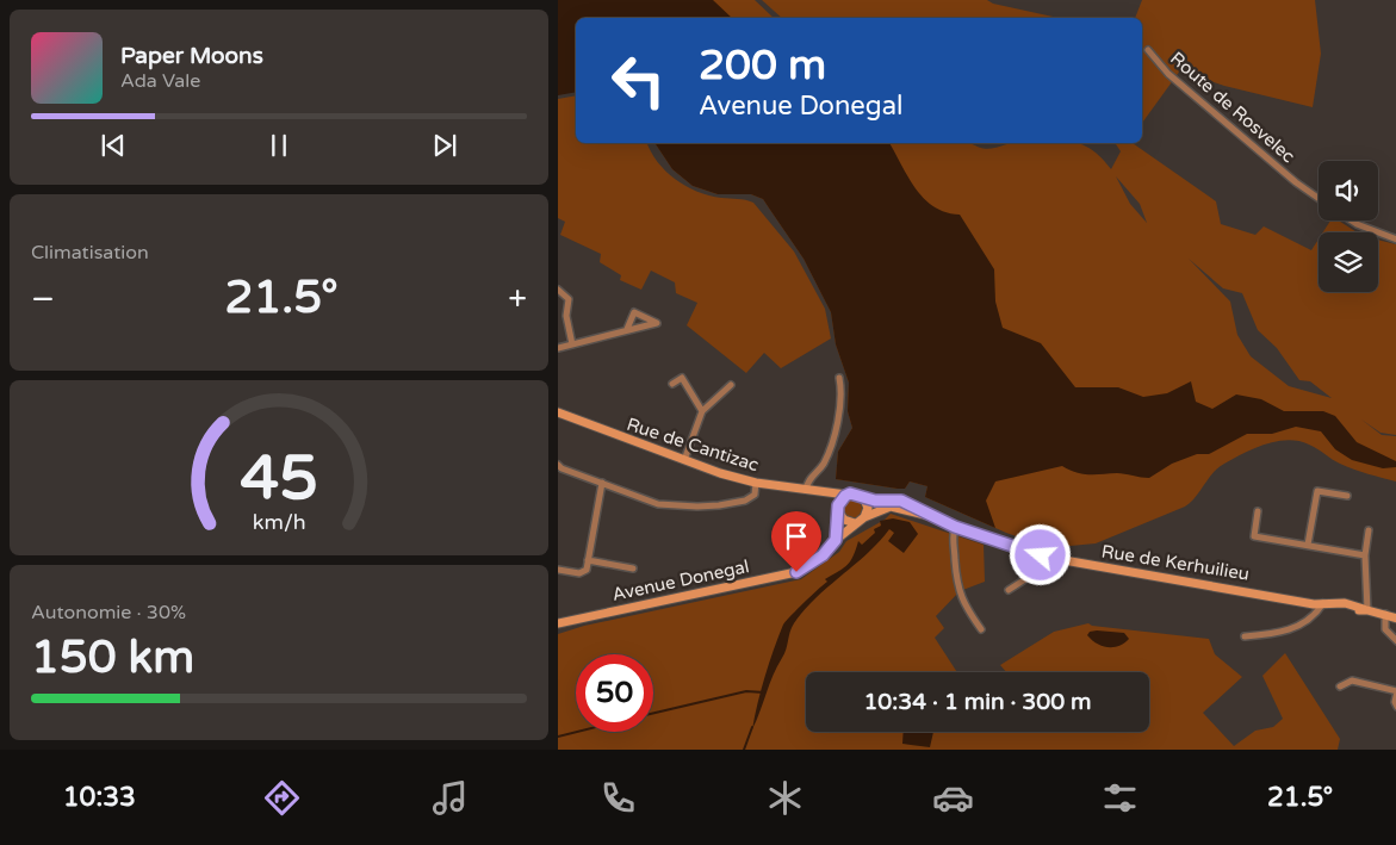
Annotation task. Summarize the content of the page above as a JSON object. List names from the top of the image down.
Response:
{
  "streets": {
    "main road": ["Rue de Cantizac", "Rue de Kerhuilieu", "Avenue Donegal"],
    "street": ["Route de Rosvelec"]
  },
  "crossings": [
    ["Rue de Cantizac", "Rue de Kerhuilieu"],
    ["Rue de Cantizac", "Avenue Donegal"],
    ["Rue de Kerhuilieu", "Avenue Donegal"]
  ],
  "page": {
    "turn": ["200 m", "Avenue Donegal"],
    "song": ["Paper Moons", "Ada Vale"],
    "tile": [
      "Climatisation",
      ["Autonomie · 30%", "150 km"]
    ],
    "heat": ["−", "21.5°", "+"],
    "limit": "50",
    "trip": "10:34 · 1 min · 300 m",
    "tabs": ["10:33", "21.5°"],
    "gauge": ["45", "km/h"]
  }
}
